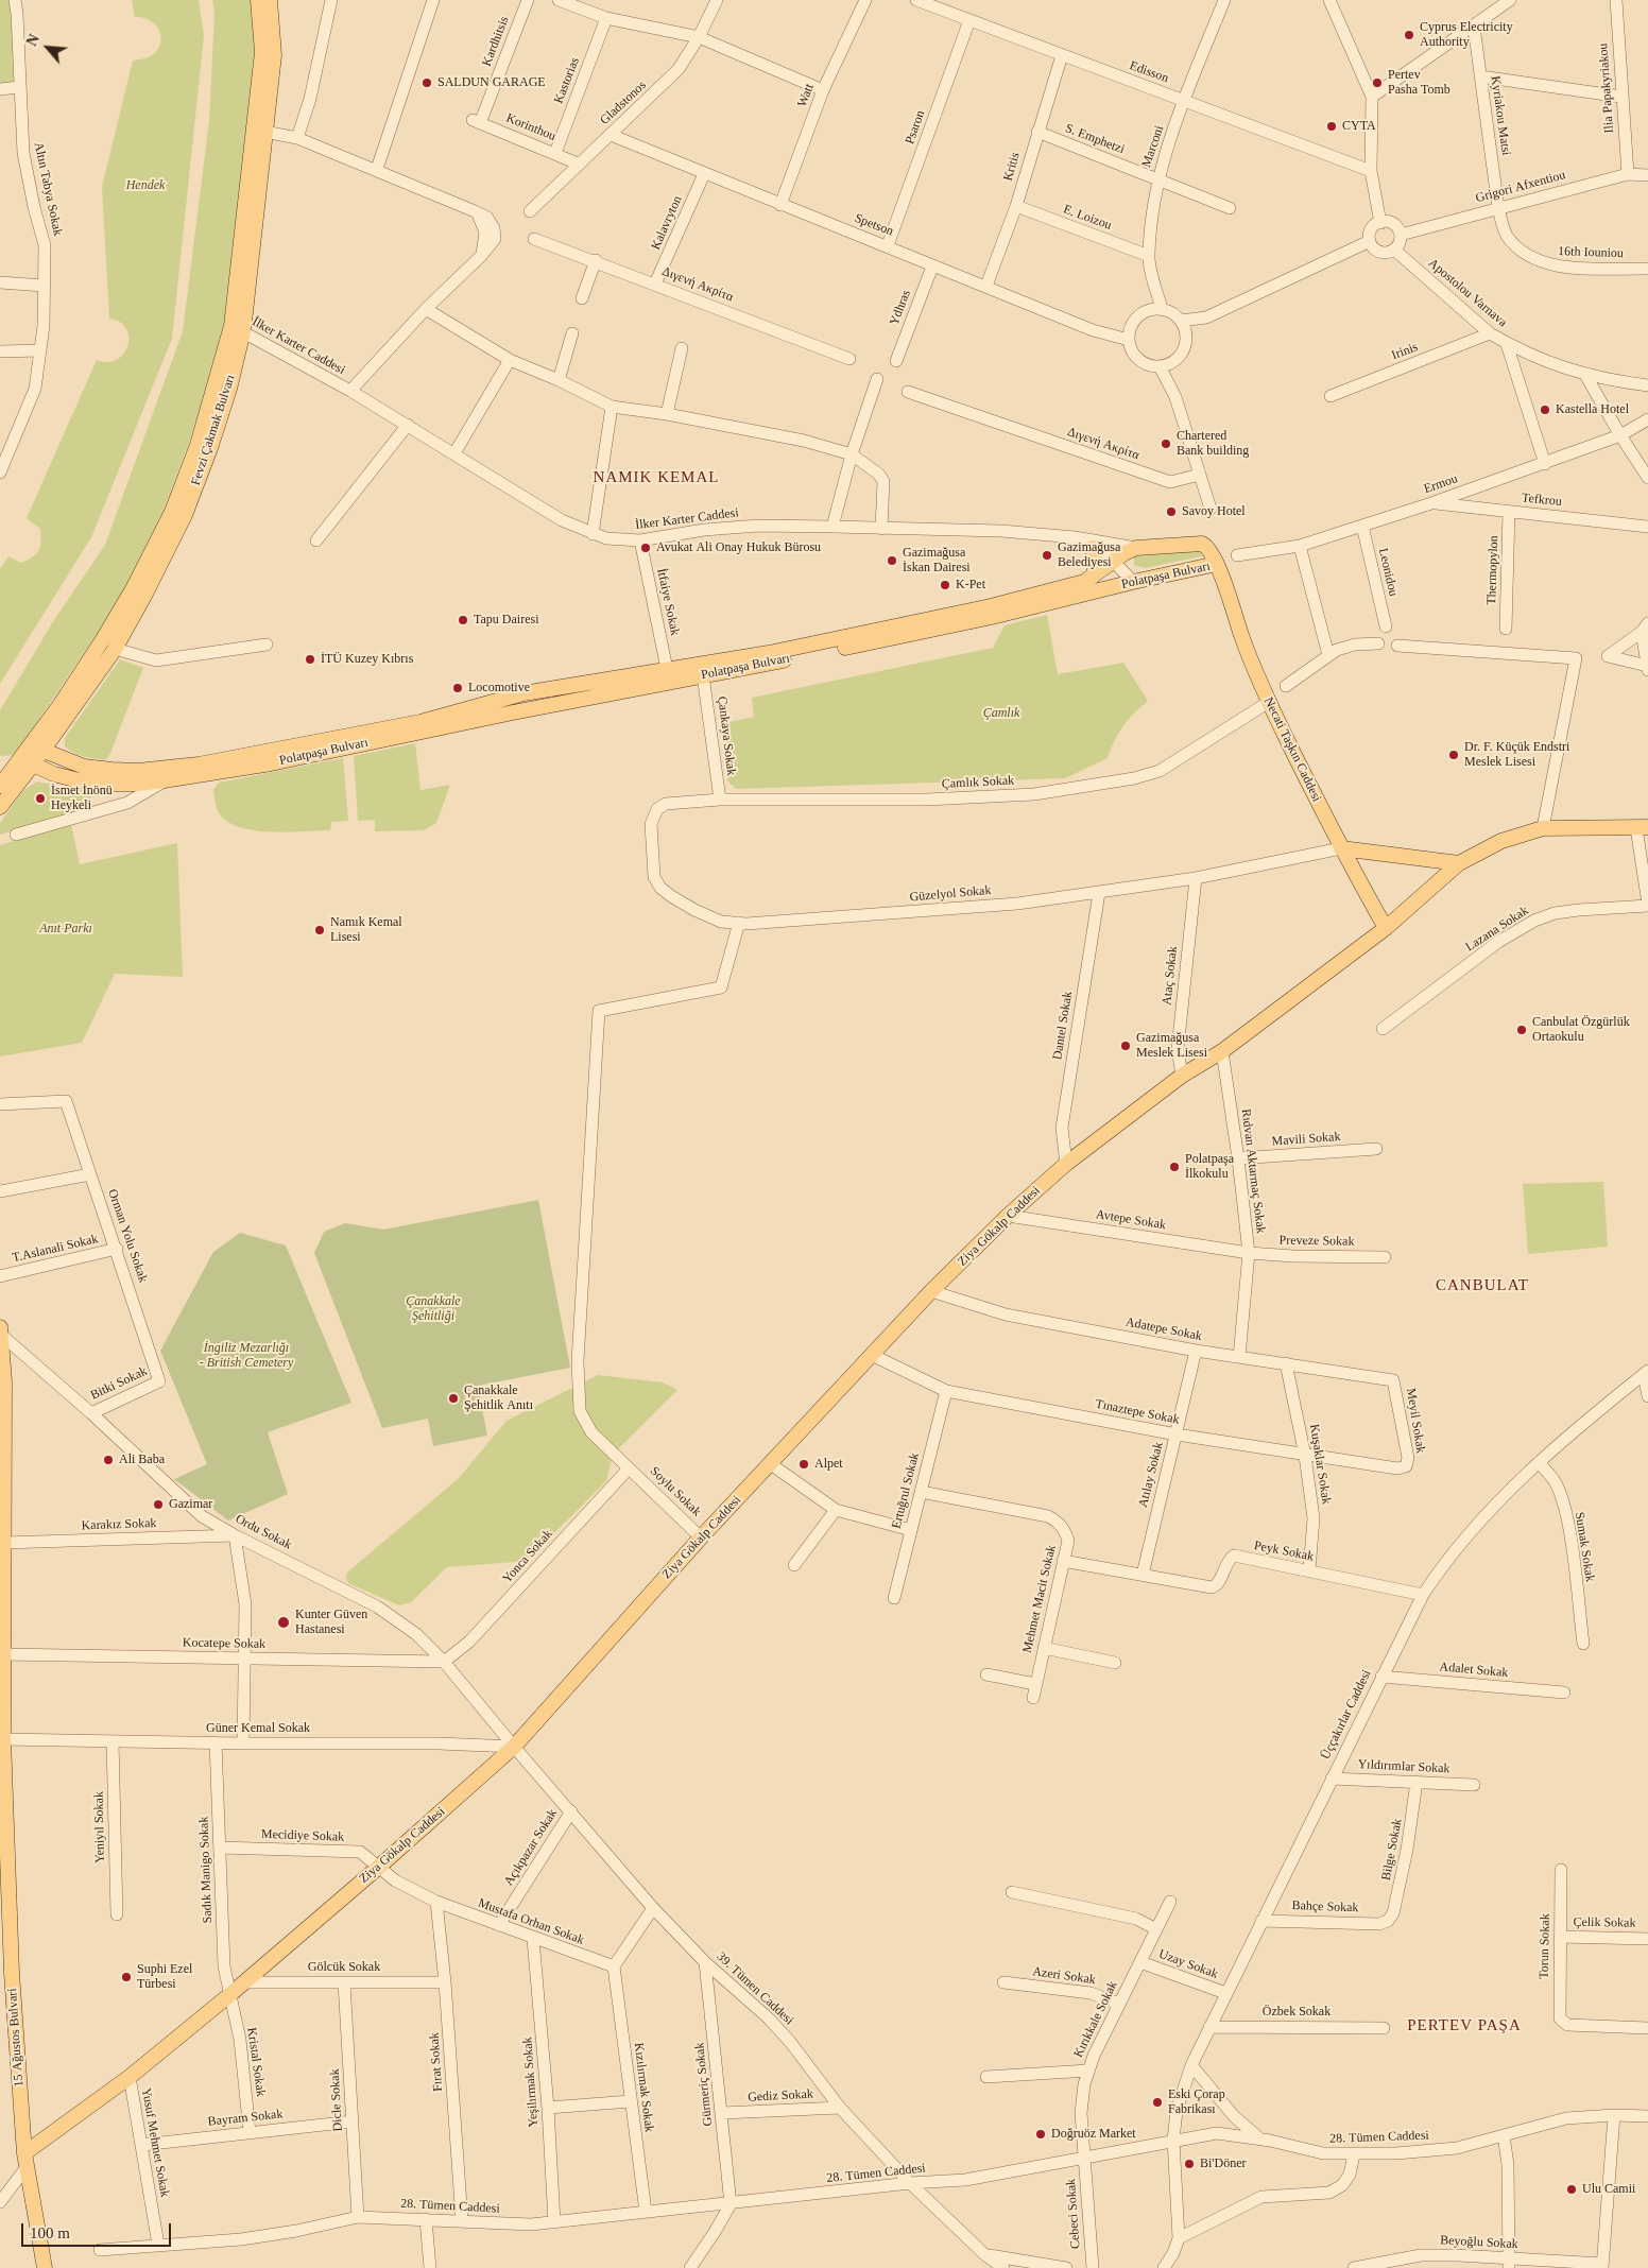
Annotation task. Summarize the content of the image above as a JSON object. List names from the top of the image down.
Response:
{
  "streets": {
    "main road": [
      "Fevzi Çakmak Bulvarı",
      "Polatpaşa Bulvarı",
      "Necati Taşkın Caddesi",
      "Ziya Gökalp Caddesi",
      "15 Ağustos Bulvari"
    ],
    "street": [
      "Kardhitsis",
      "Edisson",
      "Kastorias",
      "Ilia Papakyriakou",
      "Watt",
      "Gladstonos",
      "Kyriakou Matsi",
      "Korinthou",
      "Psaron",
      "S. Emphetzi",
      "Marconi",
      "Kritis",
      "Grigori Afxentiou",
      "Altın Tabya Sokak",
      "E. Loizou",
      "Kalavryton",
      "Spetson",
      "16th Iouniou",
      "Διγενή Ακρίτα",
      "Apostolou Varnava",
      "Ydhras",
      "İlker Karter Caddesi",
      "Irinis",
      "Ermou",
      "Tefkrou",
      "Thermopylon",
      "Leonidou",
      "İtfaiye Sokak",
      "Çankaya Sokak",
      "Çamlık Sokak",
      "Güzelyol Sokak",
      "Lazana Sokak",
      "Ataç Sokak",
      "Dantel Sokak",
      "Mavili Sokak",
      "Rıdvan Aktarmaç Sokak",
      "Avtepe Sokak",
      "Orman Yolu Sokak",
      "Preveze Sokak",
      "T.Aslanali Sokak",
      "Adatepe Sokak",
      "Bitki Sokak",
      "Tınaztepe Sokak",
      "Meyil Sokak",
      "Kuşaklar Sokak",
      "Atılay Sokak",
      "Ertuğrul Sokak",
      "Soylu Sokak",
      "Karakız Sokak",
      "Ordu Sokak",
      "Sumak Sokak",
      "Peyk Sokak",
      "Yonca Sokak",
      "Mehmet Macit Sokak",
      "Kocatepe Sokak",
      "Adalet Sokak",
      "Üççakırlar Caddesi",
      "Güner Kemal Sokak",
      "Yıldırımlar Sokak",
      "Yeniyıl Sokak",
      "Mecidiye Sokak",
      "Açıkpazar Sokak",
      "Bilge Sokak",
      "Sadık Manigo Sokak",
      "Bahçe Sokak",
      "Mustafa Orhan Sokak",
      "Çelik Sokak",
      "Torun Sokak",
      "Uzay Sokak",
      "Gölcük Sokak",
      "Azeri Sokak",
      "39. Tümen Caddesi",
      "Özbek Sokak",
      "Kırıkkale Sokak",
      "Kristal Sokak",
      "Fırat Sokak",
      "Yeşilırmak Sokak",
      "Gürmeriç Sokak",
      "Kızılırmak Sokak",
      "Gediz Sokak",
      "Dicle Sokak",
      "Bayram Sokak",
      "28. Tümen Caddesi",
      "Yusuf Mehmet Sokak",
      "Cebeci Sokak",
      "Beyoğlu Sokak"
    ]
  },
  "crossings": [
    ["Kardhitsis", "Korinthou"],
    ["Edisson", "Psaron"],
    ["Edisson", "Marconi"],
    ["Edisson", "Kritis"],
    ["Kastorias", "Korinthou"],
    ["Ilia Papakyriakou", "Grigori Afxentiou"],
    ["Watt", "Spetson"],
    ["Gladstonos", "Korinthou"],
    ["Gladstonos", "Spetson"],
    ["Kyriakou Matsi", "Grigori Afxentiou"],
    ["Kyriakou Matsi", "16th Iouniou"],
    ["Psaron", "Spetson"],
    ["S. Emphetzi", "Marconi"],
    ["S. Emphetzi", "Kritis"],
    ["Marconi", "E. Loizou"],
    ["Marconi", "Spetson"],
    ["Kritis", "E. Loizou"],
    ["Kritis", "Spetson"],
    ["Grigori Afxentiou", "16th Iouniou"],
    ["Grigori Afxentiou", "Apostolou Varnava"],
    ["Kalavryton", "Spetson"],
    ["Kalavryton", "Διγενή Ακρίτα"],
    ["Spetson", "Ydhras"],
    ["Apostolou Varnava", "Irinis"],
    ["İlker Karter Caddesi", "Fevzi Çakmak Bulvarı"],
    ["İlker Karter Caddesi", "Polatpaşa Bulvarı"],
    ["İlker Karter Caddesi", "İtfaiye Sokak"],
    ["Fevzi Çakmak Bulvarı", "Polatpaşa Bulvarı"],
    ["Ermou", "Tefkrou"],
    ["Ermou", "Leonidou"],
    ["Tefkrou", "Thermopylon"],
    ["Polatpaşa Bulvarı", "İtfaiye Sokak"],
    ["Polatpaşa Bulvarı", "Çankaya Sokak"],
    ["Polatpaşa Bulvarı", "Necati Taşkın Caddesi"],
    ["Çankaya Sokak", "Çamlık Sokak"],
    ["Necati Taşkın Caddesi", "Çamlık Sokak"],
    ["Necati Taşkın Caddesi", "Güzelyol Sokak"],
    ["Necati Taşkın Caddesi", "Ziya Gökalp Caddesi"],
    ["Çamlık Sokak", "Güzelyol Sokak"],
    ["Güzelyol Sokak", "Ataç Sokak"],
    ["Güzelyol Sokak", "Dantel Sokak"],
    ["Güzelyol Sokak", "Soylu Sokak"],
    ["Ataç Sokak", "Ziya Gökalp Caddesi"],
    ["Dantel Sokak", "Ziya Gökalp Caddesi"],
    ["Mavili Sokak", "Rıdvan Aktarmaç Sokak"],
    ["Rıdvan Aktarmaç Sokak", "Avtepe Sokak"],
    ["Rıdvan Aktarmaç Sokak", "Ziya Gökalp Caddesi"],
    ["Rıdvan Aktarmaç Sokak", "Preveze Sokak"],
    ["Rıdvan Aktarmaç Sokak", "Adatepe Sokak"],
    ["Avtepe Sokak", "Ziya Gökalp Caddesi"],
    ["Avtepe Sokak", "Preveze Sokak"],
    ["Ziya Gökalp Caddesi", "Adatepe Sokak"],
    ["Ziya Gökalp Caddesi", "Tınaztepe Sokak"],
    ["Ziya Gökalp Caddesi", "Soylu Sokak"],
    ["Ziya Gökalp Caddesi", "Ordu Sokak"],
    ["Ziya Gökalp Caddesi", "Güner Kemal Sokak"],
    ["Ziya Gökalp Caddesi", "Mecidiye Sokak"],
    ["Ziya Gökalp Caddesi", "Sadık Manigo Sokak"],
    ["Ziya Gökalp Caddesi", "Mustafa Orhan Sokak"],
    ["Ziya Gökalp Caddesi", "Gölcük Sokak"],
    ["Ziya Gökalp Caddesi", "39. Tümen Caddesi"],
    ["Ziya Gökalp Caddesi", "15 Ağustos Bulvari"],
    ["Ziya Gökalp Caddesi", "Kristal Sokak"],
    ["Ziya Gökalp Caddesi", "Yusuf Mehmet Sokak"],
    ["Orman Yolu Sokak", "T.Aslanali Sokak"],
    ["Orman Yolu Sokak", "Bitki Sokak"],
    ["Adatepe Sokak", "Meyil Sokak"],
    ["Adatepe Sokak", "Kuşaklar Sokak"],
    ["Adatepe Sokak", "Atılay Sokak"],
    ["Bitki Sokak", "Ordu Sokak"],
    ["Tınaztepe Sokak", "Meyil Sokak"],
    ["Tınaztepe Sokak", "Kuşaklar Sokak"],
    ["Tınaztepe Sokak", "Atılay Sokak"],
    ["Tınaztepe Sokak", "Ertuğrul Sokak"],
    ["Kuşaklar Sokak", "Peyk Sokak"],
    ["Atılay Sokak", "Peyk Sokak"],
    ["Ertuğrul Sokak", "Mehmet Macit Sokak"],
    ["Soylu Sokak", "Yonca Sokak"],
    ["Karakız Sokak", "Ordu Sokak"],
    ["Karakız Sokak", "15 Ağustos Bulvari"],
    ["Ordu Sokak", "Yonca Sokak"],
    ["Ordu Sokak", "Kocatepe Sokak"],
    ["Ordu Sokak", "Güner Kemal Sokak"],
    ["Ordu Sokak", "39. Tümen Caddesi"],
    ["Ordu Sokak", "15 Ağustos Bulvari"],
    ["Sumak Sokak", "Üççakırlar Caddesi"],
    ["Peyk Sokak", "Mehmet Macit Sokak"],
    ["Peyk Sokak", "Üççakırlar Caddesi"],
    ["Yonca Sokak", "Kocatepe Sokak"],
    ["Kocatepe Sokak", "15 Ağustos Bulvari"],
    ["Adalet Sokak", "Üççakırlar Caddesi"],
    ["Üççakırlar Caddesi", "Yıldırımlar Sokak"],
    ["Üççakırlar Caddesi", "Bahçe Sokak"],
    ["Üççakırlar Caddesi", "Uzay Sokak"],
    ["Üççakırlar Caddesi", "Özbek Sokak"],
    ["Üççakırlar Caddesi", "28. Tümen Caddesi"],
    ["Güner Kemal Sokak", "Yeniyıl Sokak"],
    ["Güner Kemal Sokak", "Sadık Manigo Sokak"],
    ["Güner Kemal Sokak", "39. Tümen Caddesi"],
    ["Güner Kemal Sokak", "15 Ağustos Bulvari"],
    ["Yıldırımlar Sokak", "Bilge Sokak"],
    ["Mecidiye Sokak", "Sadık Manigo Sokak"],
    ["Mecidiye Sokak", "Mustafa Orhan Sokak"],
    ["Açıkpazar Sokak", "Mustafa Orhan Sokak"],
    ["Açıkpazar Sokak", "39. Tümen Caddesi"],
    ["Bilge Sokak", "Bahçe Sokak"],
    ["Sadık Manigo Sokak", "Kristal Sokak"],
    ["Mustafa Orhan Sokak", "Fırat Sokak"],
    ["Mustafa Orhan Sokak", "Yeşilırmak Sokak"],
    ["Mustafa Orhan Sokak", "Kızılırmak Sokak"],
    ["Çelik Sokak", "Torun Sokak"],
    ["Uzay Sokak", "Kırıkkale Sokak"],
    ["Gölcük Sokak", "Fırat Sokak"],
    ["Gölcük Sokak", "Dicle Sokak"],
    ["Azeri Sokak", "Kırıkkale Sokak"],
    ["39. Tümen Caddesi", "Gürmeriç Sokak"],
    ["39. Tümen Caddesi", "Gediz Sokak"],
    ["39. Tümen Caddesi", "28. Tümen Caddesi"],
    ["Kırıkkale Sokak", "28. Tümen Caddesi"],
    ["Kırıkkale Sokak", "Cebeci Sokak"],
    ["Kristal Sokak", "Bayram Sokak"],
    ["Fırat Sokak", "28. Tümen Caddesi"],
    ["Yeşilırmak Sokak", "28. Tümen Caddesi"],
    ["Gürmeriç Sokak", "Gediz Sokak"],
    ["Gürmeriç Sokak", "28. Tümen Caddesi"],
    ["Kızılırmak Sokak", "28. Tümen Caddesi"],
    ["Dicle Sokak", "Bayram Sokak"],
    ["Dicle Sokak", "28. Tümen Caddesi"],
    ["Bayram Sokak", "Yusuf Mehmet Sokak"],
    ["28. Tümen Caddesi", "Yusuf Mehmet Sokak"],
    ["28. Tümen Caddesi", "Cebeci Sokak"]
  ],
  "districts": ["NAMIK KEMAL", "CANBULAT", "PERTEV PAŞA"],
  "parks": [
    "Hendek",
    "Çamlık",
    "Anıt Parkı",
    "Çanakkale Şehitliği",
    "İngiliz Mezarlığı - British Cemetery"
  ],
  "places": [
    "Cyprus Electricity Authority",
    "SALDUN GARAGE",
    "Pertev Pasha Tomb",
    "CYTA",
    "Kastella Hotel",
    "Chartered Bank building",
    "Savoy Hotel",
    "Avukat Ali Onay Hukuk Bürosu",
    "Gazimağusa Belediyesi",
    "Gazimağusa İskan Dairesi",
    "K-Pet",
    "Tapu Dairesi",
    "İTÜ Kuzey Kıbrıs",
    "Locomotive",
    "Dr. F. Küçük Endstri Meslek Lisesi",
    "İsmet İnönü Heykeli",
    "Namık Kemal Lisesi",
    "Canbulat Özgürlük Ortaokulu",
    "Gazimağusa Meslek Lisesi",
    "Polatpaşa İlkokulu",
    "Çanakkale Şehitlik Anıtı",
    "Ali Baba",
    "Alpet",
    "Gazimar",
    "Kunter Güven Hastanesi",
    "Suphi Ezel Türbesi",
    "Eski Çorap Fabrikası",
    "Doğruöz Market",
    "Bi'Döner",
    "Ulu Camii"
  ],
  "scale_bar": "100 m",
  "north": "top left"
}
